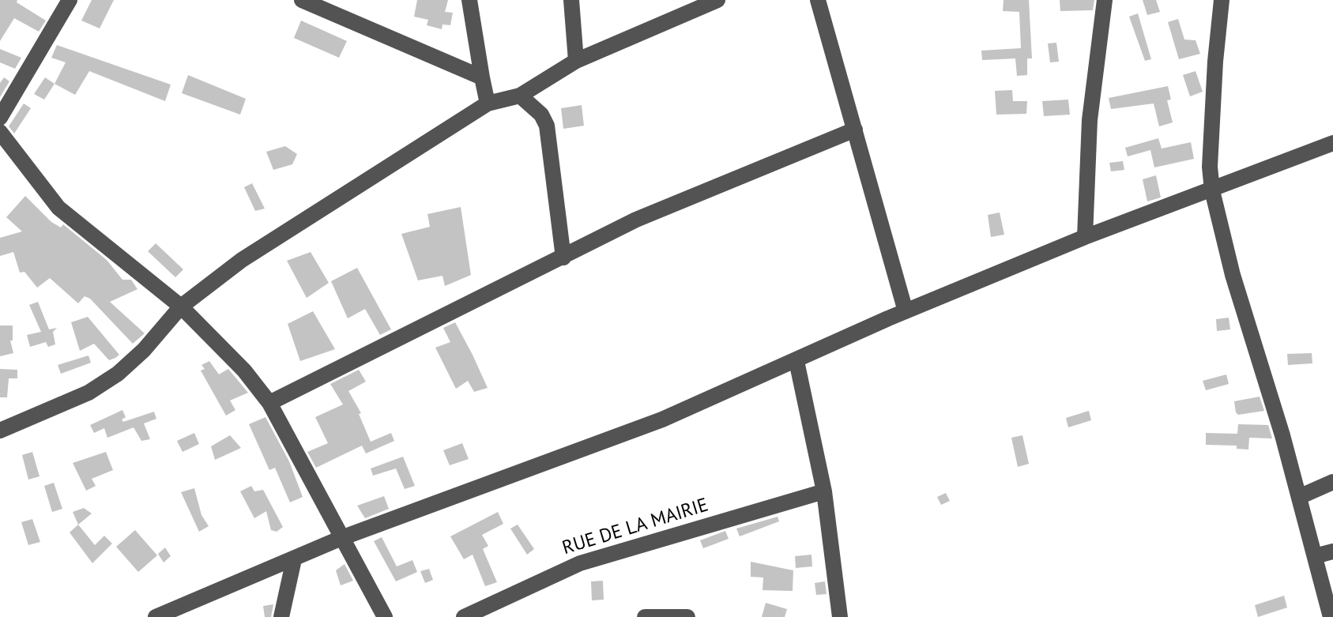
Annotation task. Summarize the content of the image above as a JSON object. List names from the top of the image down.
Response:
{
  "streets": {
    "street": ["RUE DE LA MAIRIE"]
  }
}
